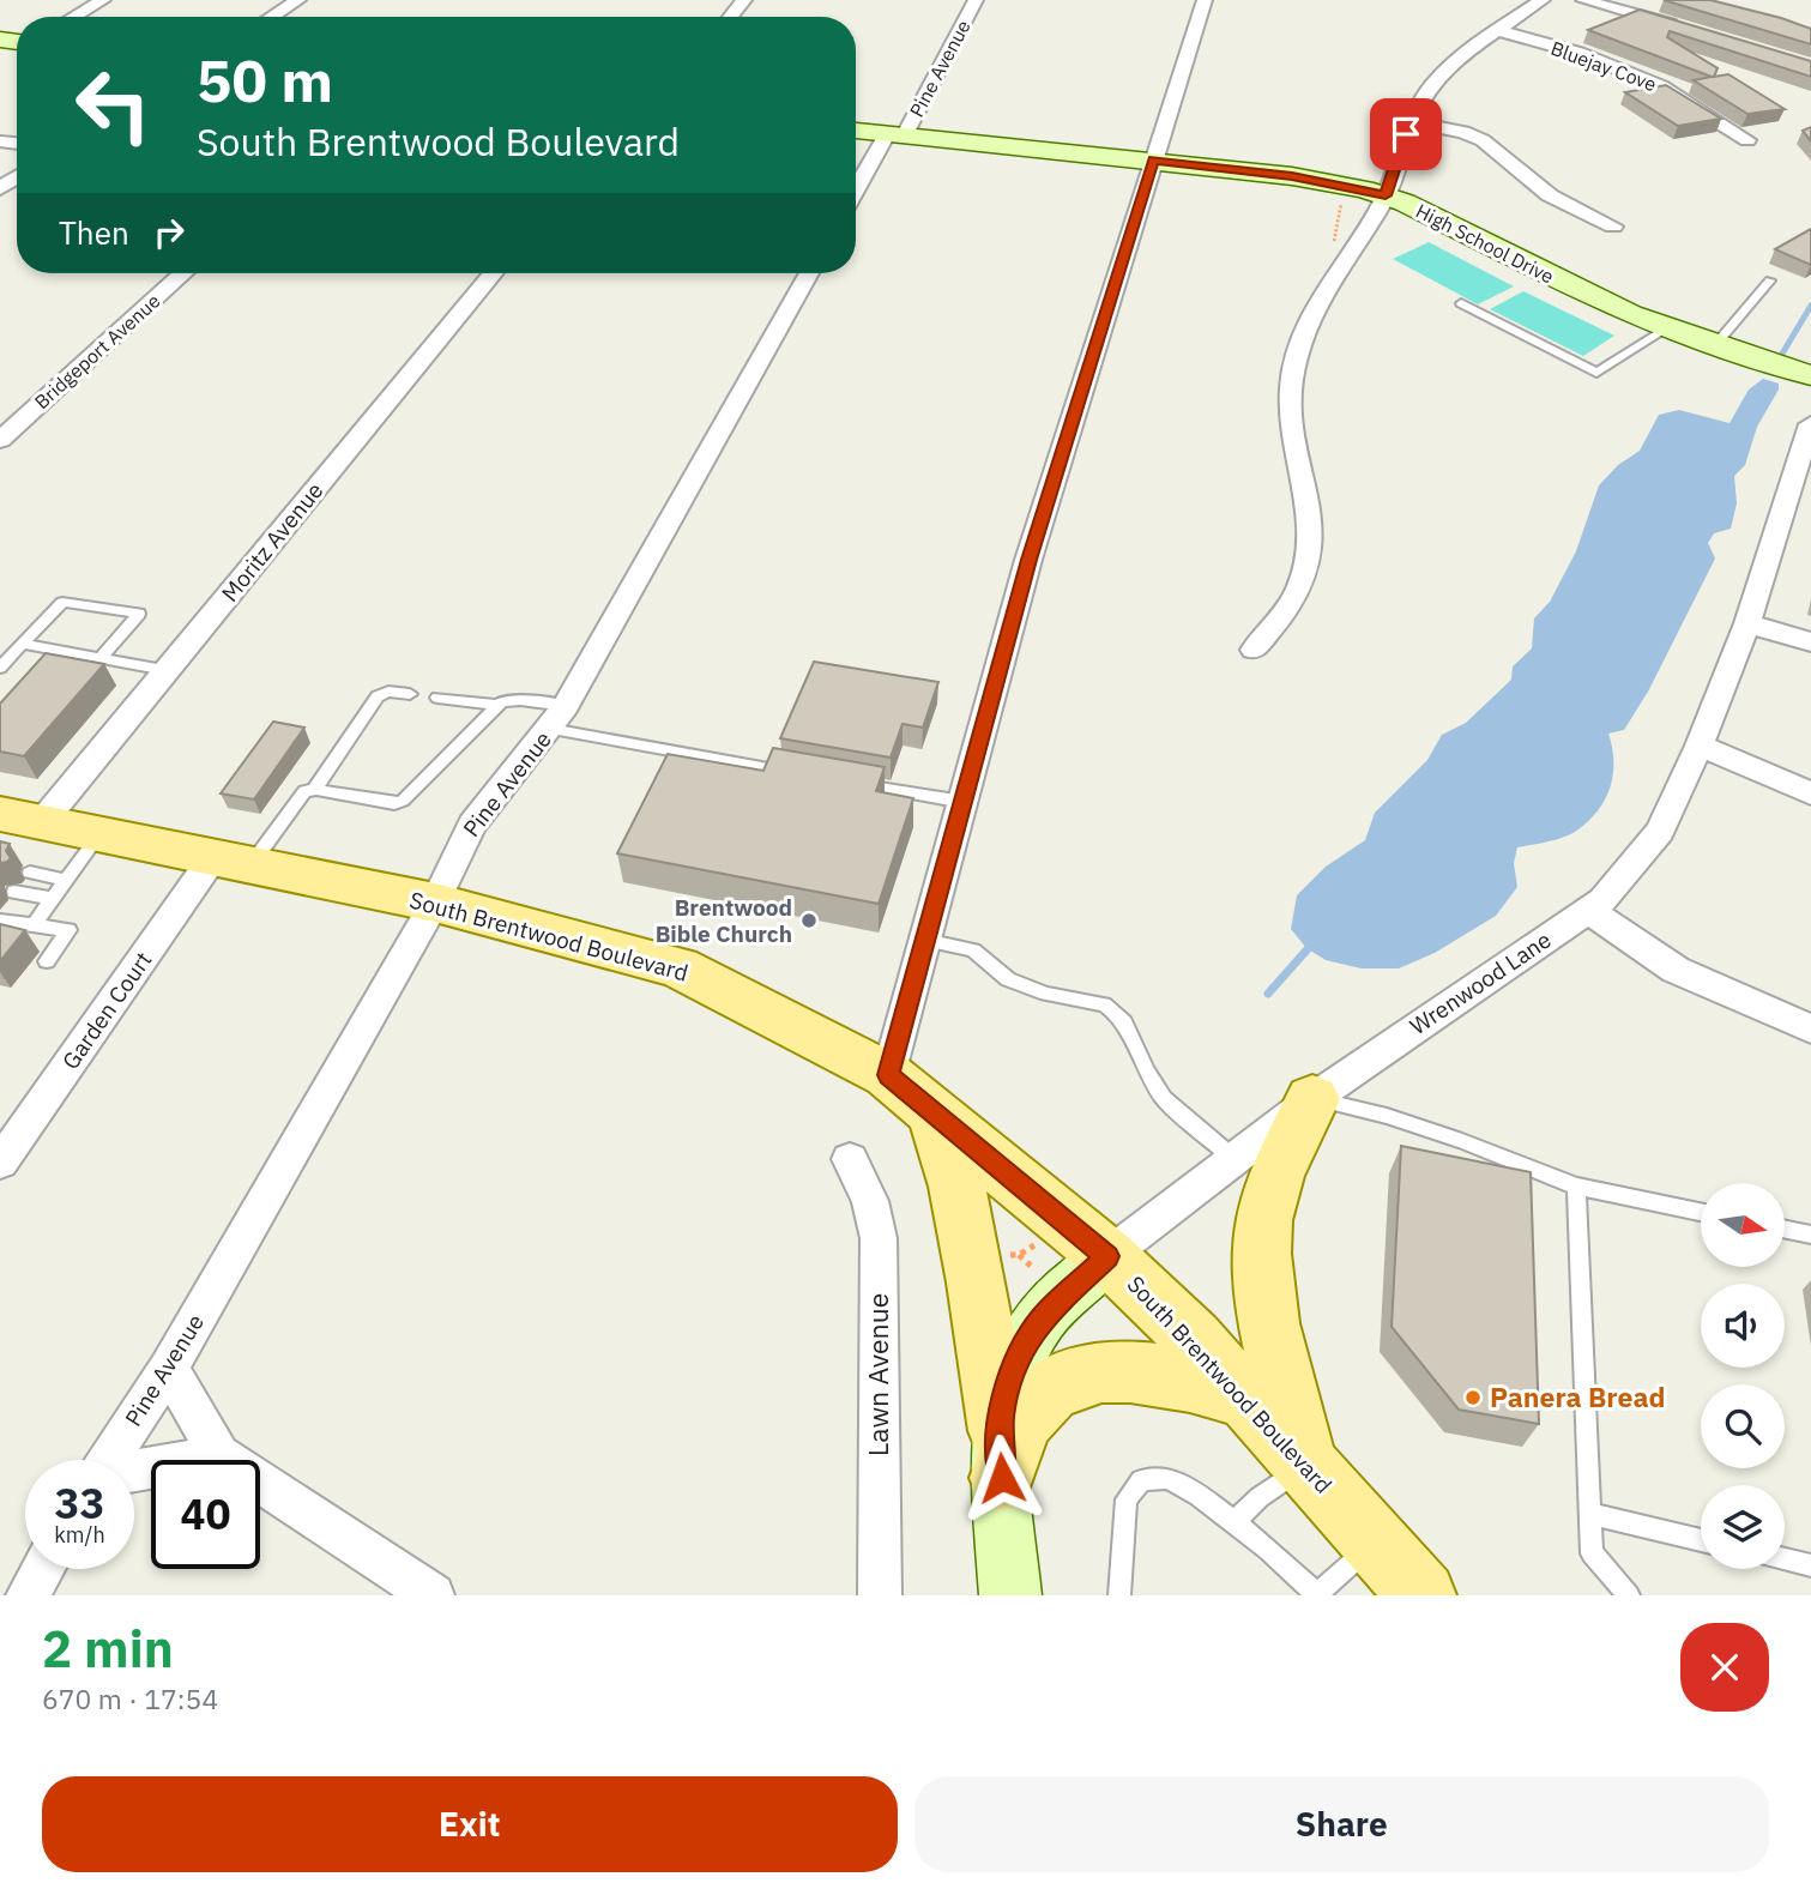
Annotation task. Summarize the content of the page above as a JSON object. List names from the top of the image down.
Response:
{
  "streets": {
    "main road": ["South Brentwood Boulevard"],
    "street": [
      "Bluejay Cove",
      "Pine Avenue",
      "High School Drive",
      "Bridgeport Avenue",
      "Moritz Avenue",
      "Wrenwood Lane",
      "Garden Court",
      "Lawn Avenue"
    ]
  },
  "crossings": [
    ["Pine Avenue", "High School Drive"],
    ["Pine Avenue", "South Brentwood Boulevard"],
    ["Moritz Avenue", "South Brentwood Boulevard"],
    ["South Brentwood Boulevard", "Wrenwood Lane"],
    ["South Brentwood Boulevard", "Garden Court"]
  ],
  "places": ["Brentwood Bible Church", "Panera Bread"],
  "north": "right",
  "page": {
    "turn": ["50 m", "South Brentwood Boulevard"],
    "then": "Then",
    "speed": "33 km/h",
    "limit": "40",
    "heading": ["2 min", "670 m · 17:54"],
    "buttons": ["Exit", "Share"]
  }
}
